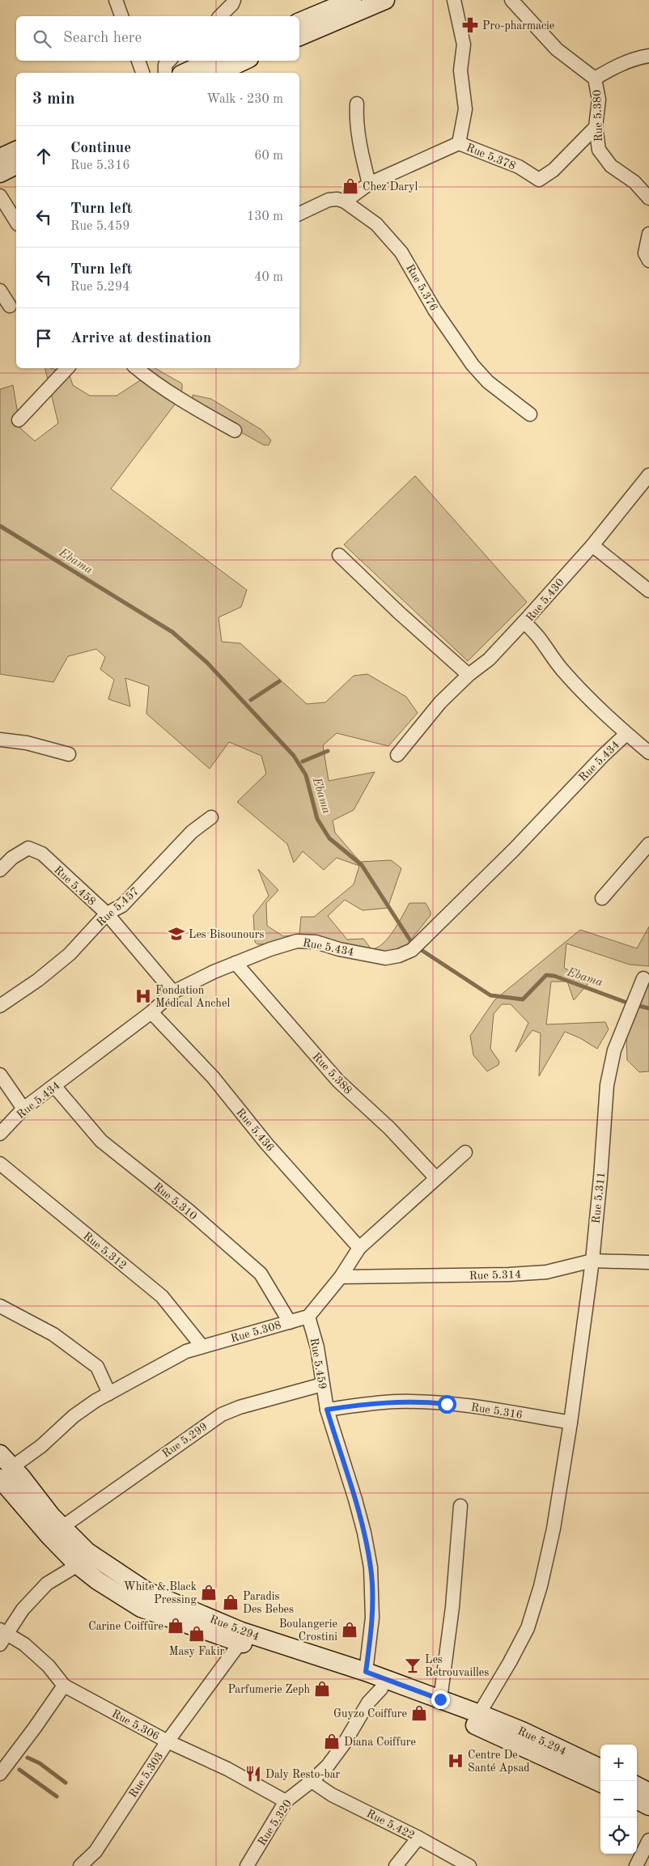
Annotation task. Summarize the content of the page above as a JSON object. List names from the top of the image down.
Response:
{
  "streets": {
    "main road": ["Rue 5.294"],
    "street": [
      "Rue 5.380",
      "Rue 5.378",
      "Rue 5.376",
      "Rue 5.430",
      "Rue 5.434",
      "Rue 5.458",
      "Rue 5.457",
      "Rue 5.388",
      "Rue 5.436",
      "Rue 5.311",
      "Rue 5.310",
      "Rue 5.312",
      "Rue 5.314",
      "Rue 5.308",
      "Rue 5.459",
      "Rue 5.316",
      "Rue 5.299",
      "Rue 5.306",
      "Rue 5.303",
      "Rue 5.320",
      "Rue 5.422"
    ]
  },
  "crossings": [
    ["Rue 5.380", "Rue 5.378"],
    ["Rue 5.430", "Rue 5.434"],
    ["Rue 5.434", "Rue 5.458"],
    ["Rue 5.434", "Rue 5.388"],
    ["Rue 5.434", "Rue 5.436"],
    ["Rue 5.434", "Rue 5.310"],
    ["Rue 5.458", "Rue 5.457"],
    ["Rue 5.311", "Rue 5.314"],
    ["Rue 5.311", "Rue 5.316"],
    ["Rue 5.311", "Rue 5.294"],
    ["Rue 5.310", "Rue 5.308"],
    ["Rue 5.312", "Rue 5.308"],
    ["Rue 5.308", "Rue 5.459"],
    ["Rue 5.308", "Rue 5.294"],
    ["Rue 5.459", "Rue 5.316"],
    ["Rue 5.459", "Rue 5.299"],
    ["Rue 5.459", "Rue 5.294"],
    ["Rue 5.299", "Rue 5.294"],
    ["Rue 5.294", "Rue 5.303"],
    ["Rue 5.294", "Rue 5.320"],
    ["Rue 5.306", "Rue 5.303"],
    ["Rue 5.306", "Rue 5.320"],
    ["Rue 5.320", "Rue 5.422"]
  ],
  "water": ["Ebama"],
  "places": {
    "pharmacy": ["Pro-pharmacie"],
    "shop": [
      "Chez Daryl",
      "White & Black Pressing",
      "Paradis Des Bebes",
      "Carine Coiffure",
      "Boulangerie Crostini",
      "Masy Fakir",
      "Parfumerie Zeph",
      "Guyzo Coiffure",
      "Diana Coiffure"
    ],
    "school or university": ["Les Bisounours"],
    "hospital": ["Fondation Médical Anchel", "Centre De Santé Apsad"],
    "bar": ["Les Retrouvailles"],
    "restaurant": ["Daly Resto-bar"]
  },
  "page": {
    "search": "Search here",
    "heading": ["3 min", "Walk · 230 m"],
    "list": [
      ["Continue", "Rue 5.316", "60 m"],
      ["Turn left", "Rue 5.459", "130 m"],
      ["Turn left", "Rue 5.294", "40 m"],
      "Arrive at destination"
    ],
    "map_buttons": ["+", "−"]
  }
}
